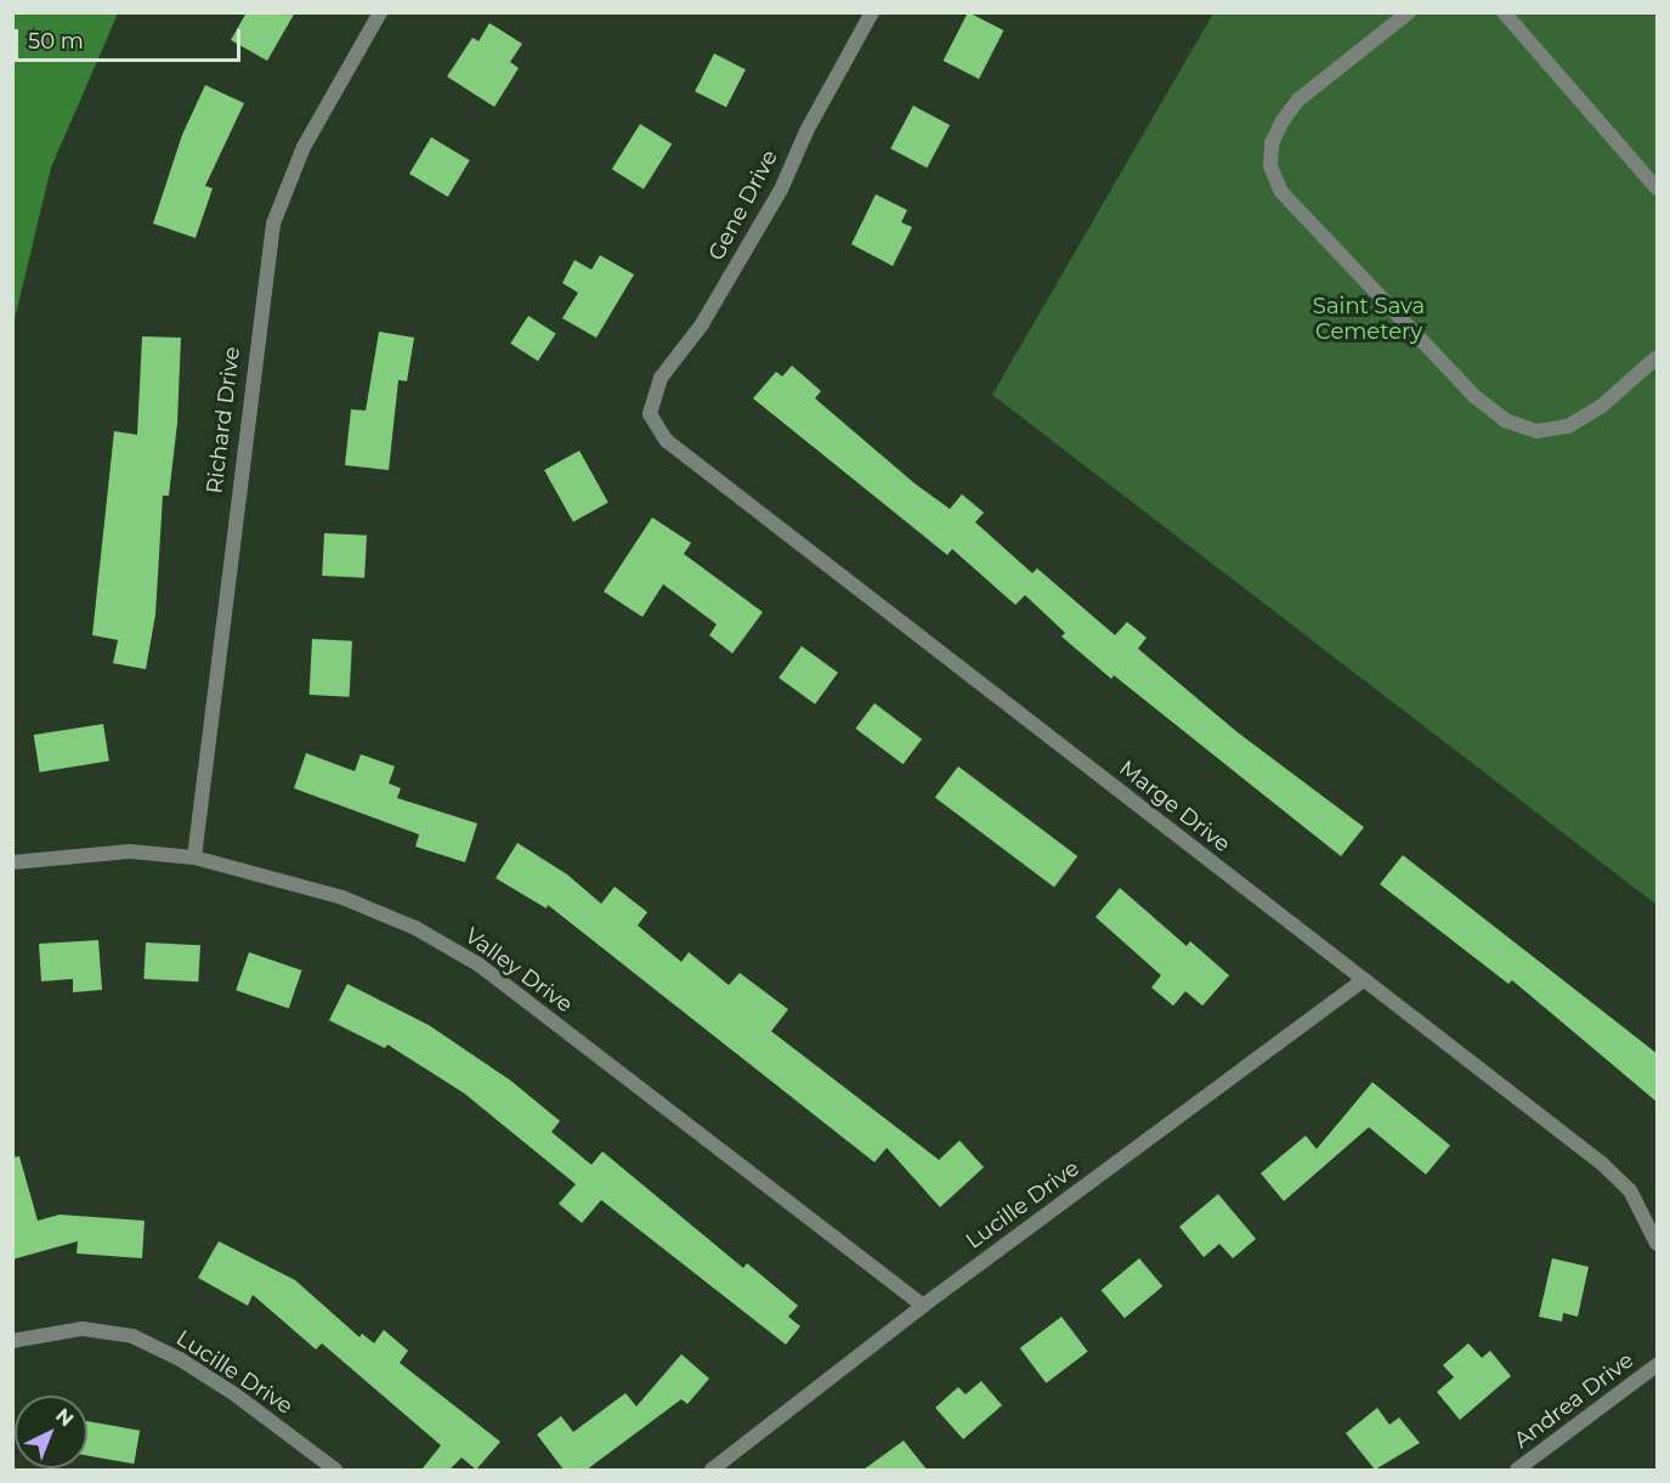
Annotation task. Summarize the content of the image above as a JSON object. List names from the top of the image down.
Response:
{
  "streets": {
    "street": [
      "Gene Drive",
      "Richard Drive",
      "Marge Drive",
      "Valley Drive",
      "Lucille Drive",
      "Andrea Drive"
    ]
  },
  "crossings": [
    ["Gene Drive", "Marge Drive"],
    ["Richard Drive", "Valley Drive"],
    ["Marge Drive", "Lucille Drive"],
    ["Valley Drive", "Lucille Drive"]
  ],
  "parks": ["Saint Sava Cemetery"],
  "scale_bar": "50 m",
  "north": "top right"
}
